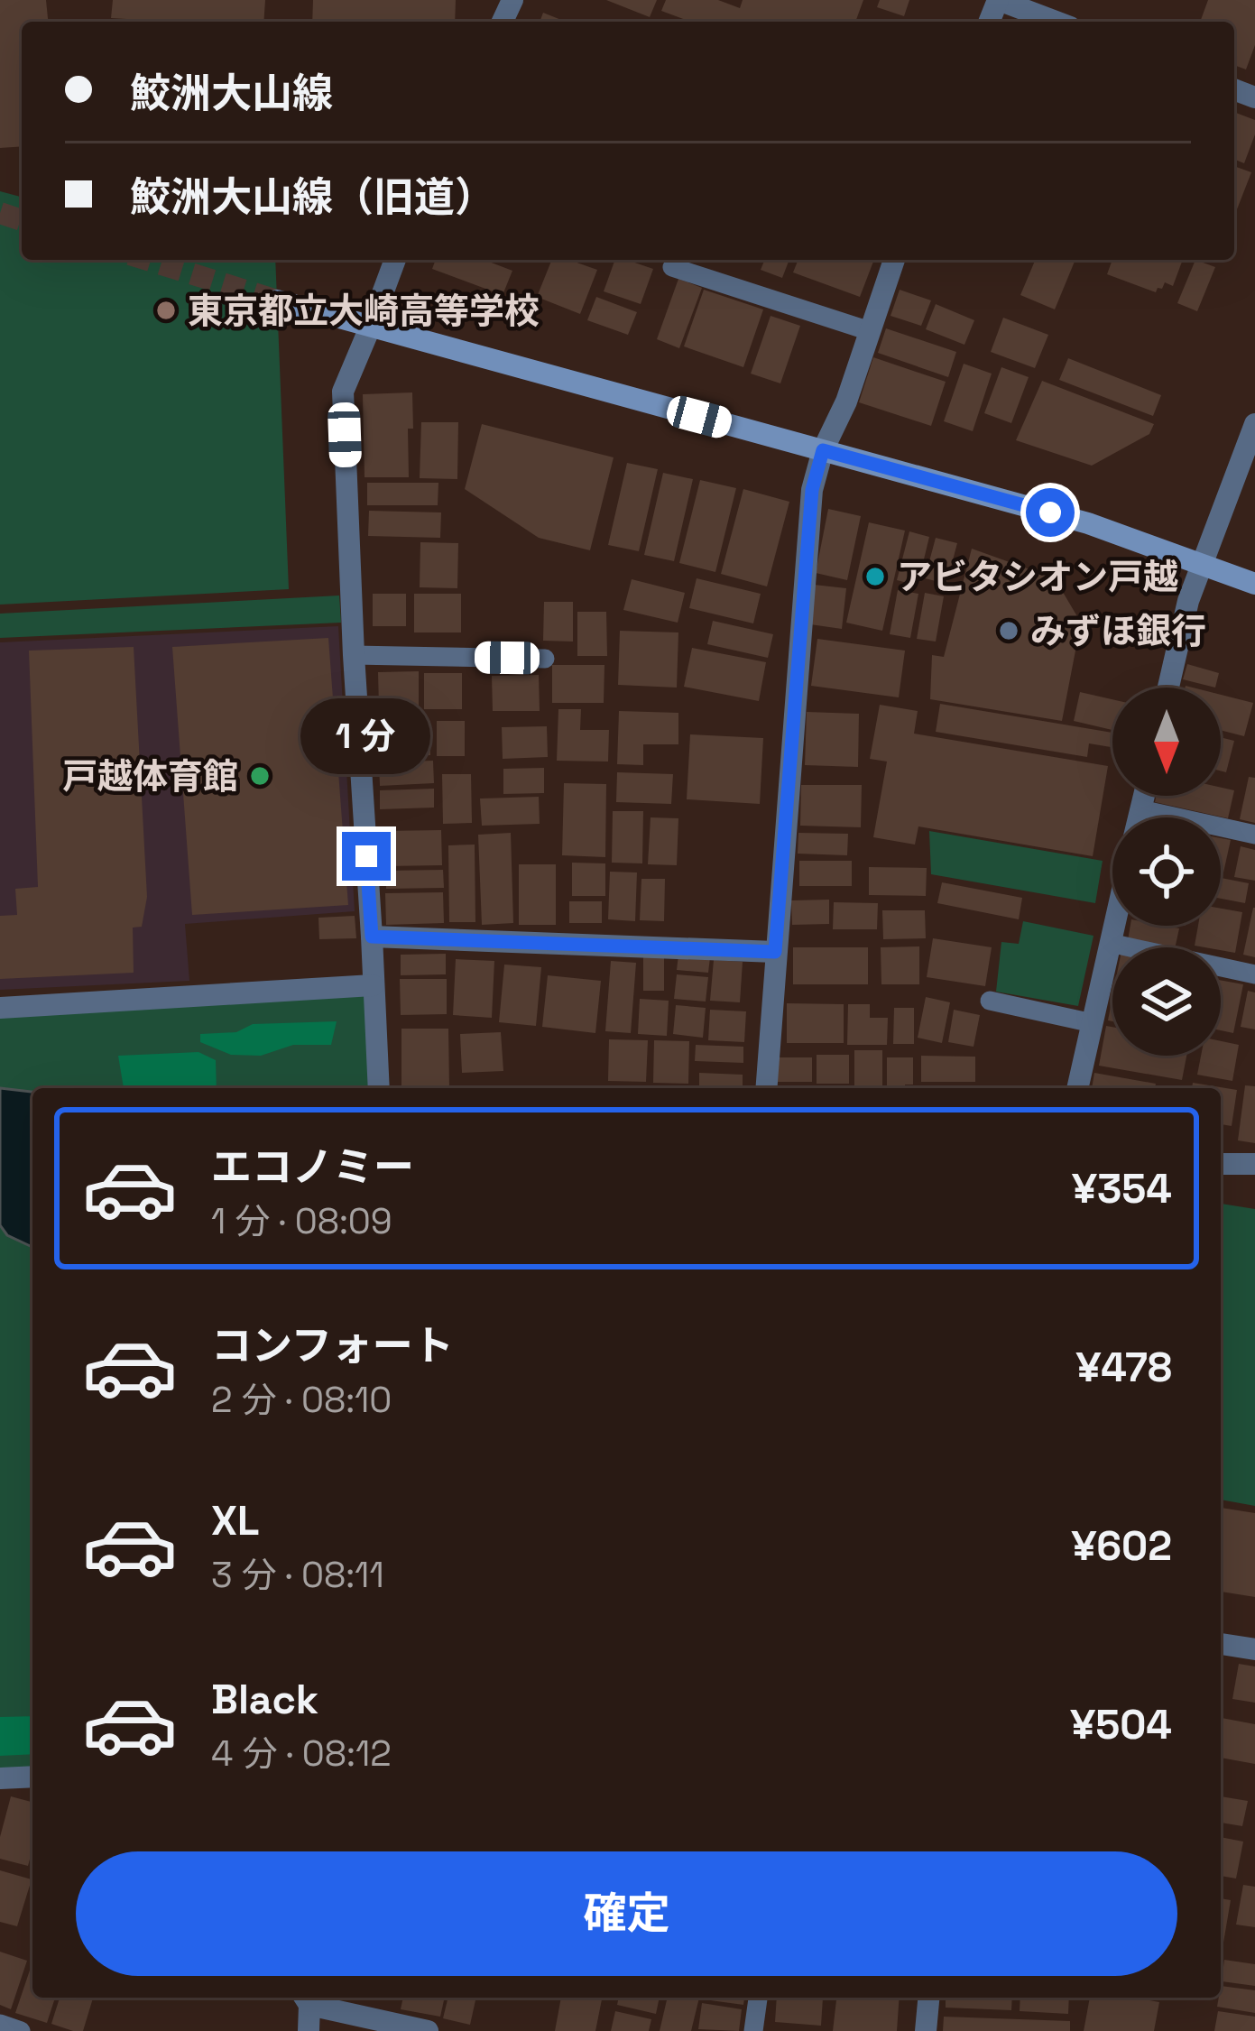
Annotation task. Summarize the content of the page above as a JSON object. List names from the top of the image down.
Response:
{
  "places": [
    "東京都立大崎高等学校",
    "アビタシオン戸越",
    "みずほ銀行",
    "戸越体育館"
  ],
  "north": "bottom",
  "page": {
    "banner": ["鮫洲大山線", "鮫洲大山線（旧道）"],
    "bubble": "1 分",
    "list": [
      {
        "name": "エコノミー",
        "note": "1 分 · 08:09",
        "value": "¥354"
      },
      {
        "name": "コンフォート",
        "note": "2 分 · 08:10",
        "value": "¥478"
      },
      {
        "name": "XL",
        "note": "3 分 · 08:11",
        "value": "¥602"
      },
      {
        "name": "Black",
        "note": "4 分 · 08:12",
        "value": "¥504"
      }
    ],
    "buttons": "確定"
  }
}
